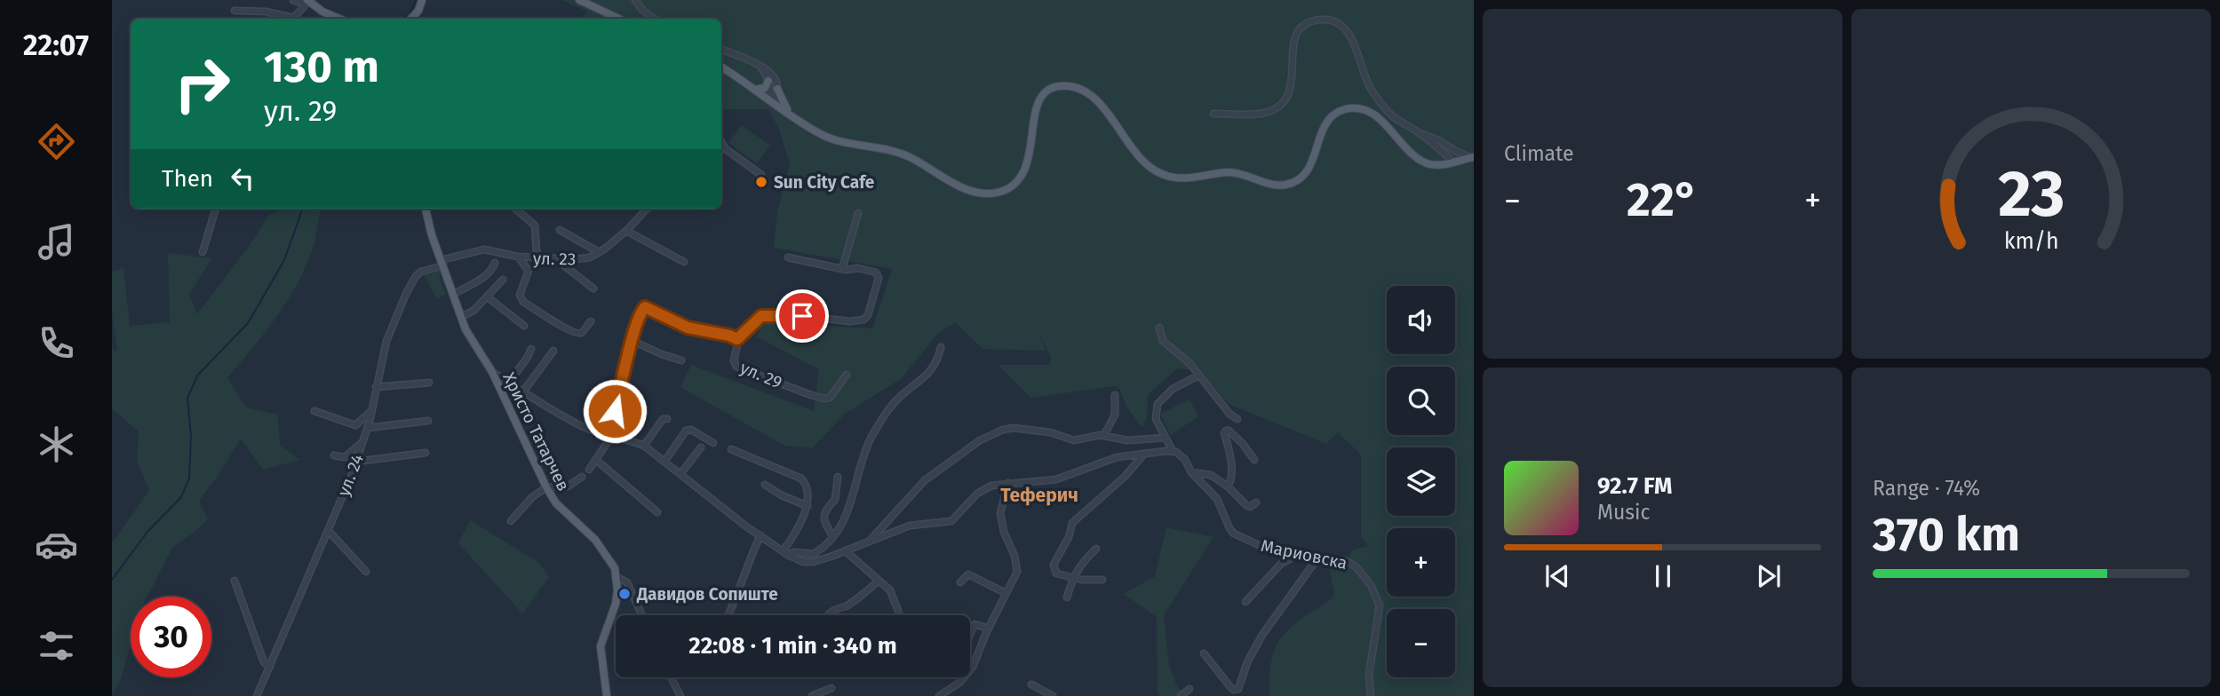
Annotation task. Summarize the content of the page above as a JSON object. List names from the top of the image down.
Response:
{
  "streets": {
    "main road": ["Христо Татарчев"],
    "street": [
      "ул. 23",
      "ул. 29",
      "ул. 24",
      "Мариовска"
    ]
  },
  "crossings": [
    ["ул. 23", "Христо Татарчев"],
    ["ул. 23", "ул. 24"],
    ["Христо Татарчев", "ул. 24"]
  ],
  "districts": ["Теферич"],
  "places": ["Sun City Cafe", "Давидов Сопиште"],
  "page": {
    "tabs": "22:07",
    "tile": [
      "Climate",
      ["Range · 74%", "370 km"]
    ],
    "turn": ["130 m", "ул. 29"],
    "then": "Then",
    "heat": ["−", "22°", "+"],
    "map_buttons": ["+", "−"],
    "song": ["92.7 FM", "Music"],
    "limit": "30",
    "trip": "22:08 · 1 min · 340 m",
    "gauge": ["23", "km/h"]
  }
}
